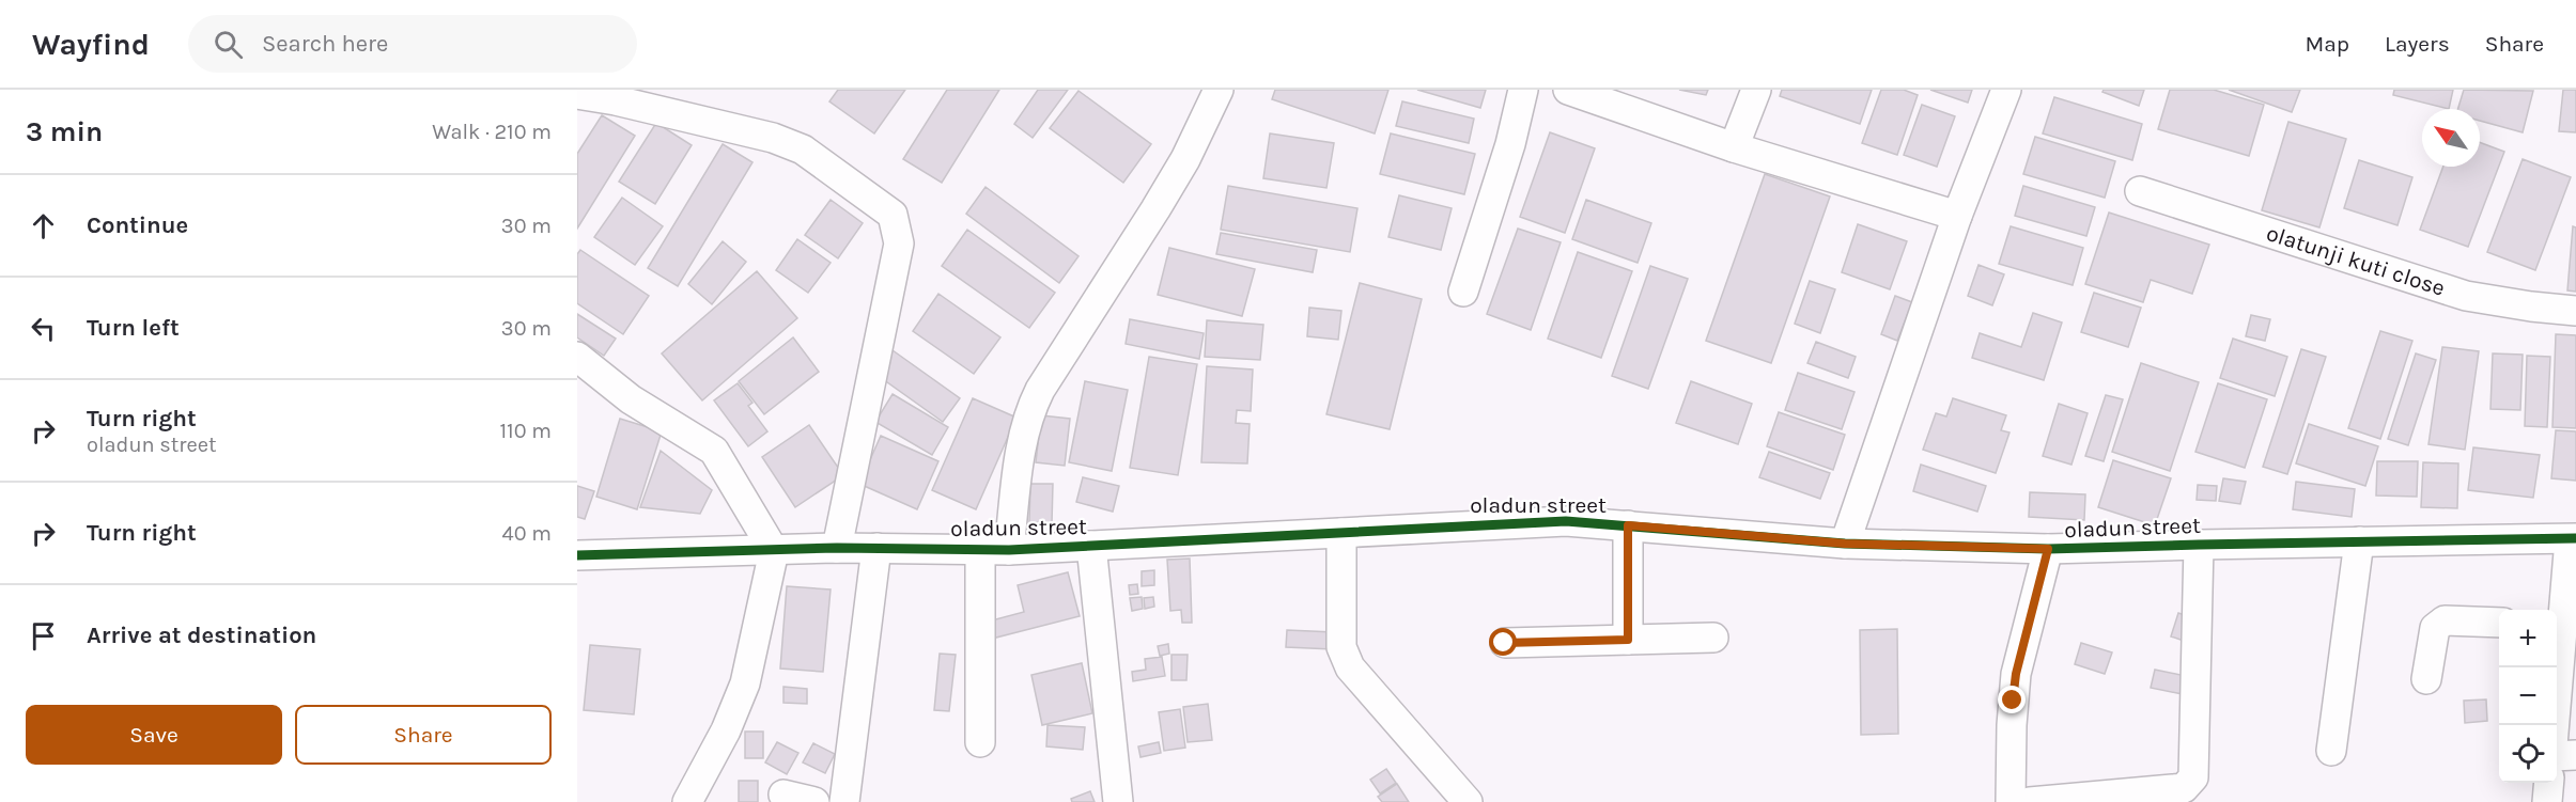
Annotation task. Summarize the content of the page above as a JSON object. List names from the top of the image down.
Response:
{
  "streets": {
    "street": ["olatunji kuti close", "oladun street"]
  },
  "north": "top left",
  "page": {
    "header": "Wayfind",
    "search": "Search here",
    "nav": ["Map", "Layers", "Share"],
    "heading": ["3 min", "Walk · 210 m"],
    "list": [
      ["Continue", "30 m"],
      ["Turn left", "30 m"],
      ["Turn right", "oladun street", "110 m"],
      ["Turn right", "40 m"],
      "Arrive at destination"
    ],
    "map_buttons": ["+", "−"],
    "buttons": ["Save", "Share"]
  }
}
